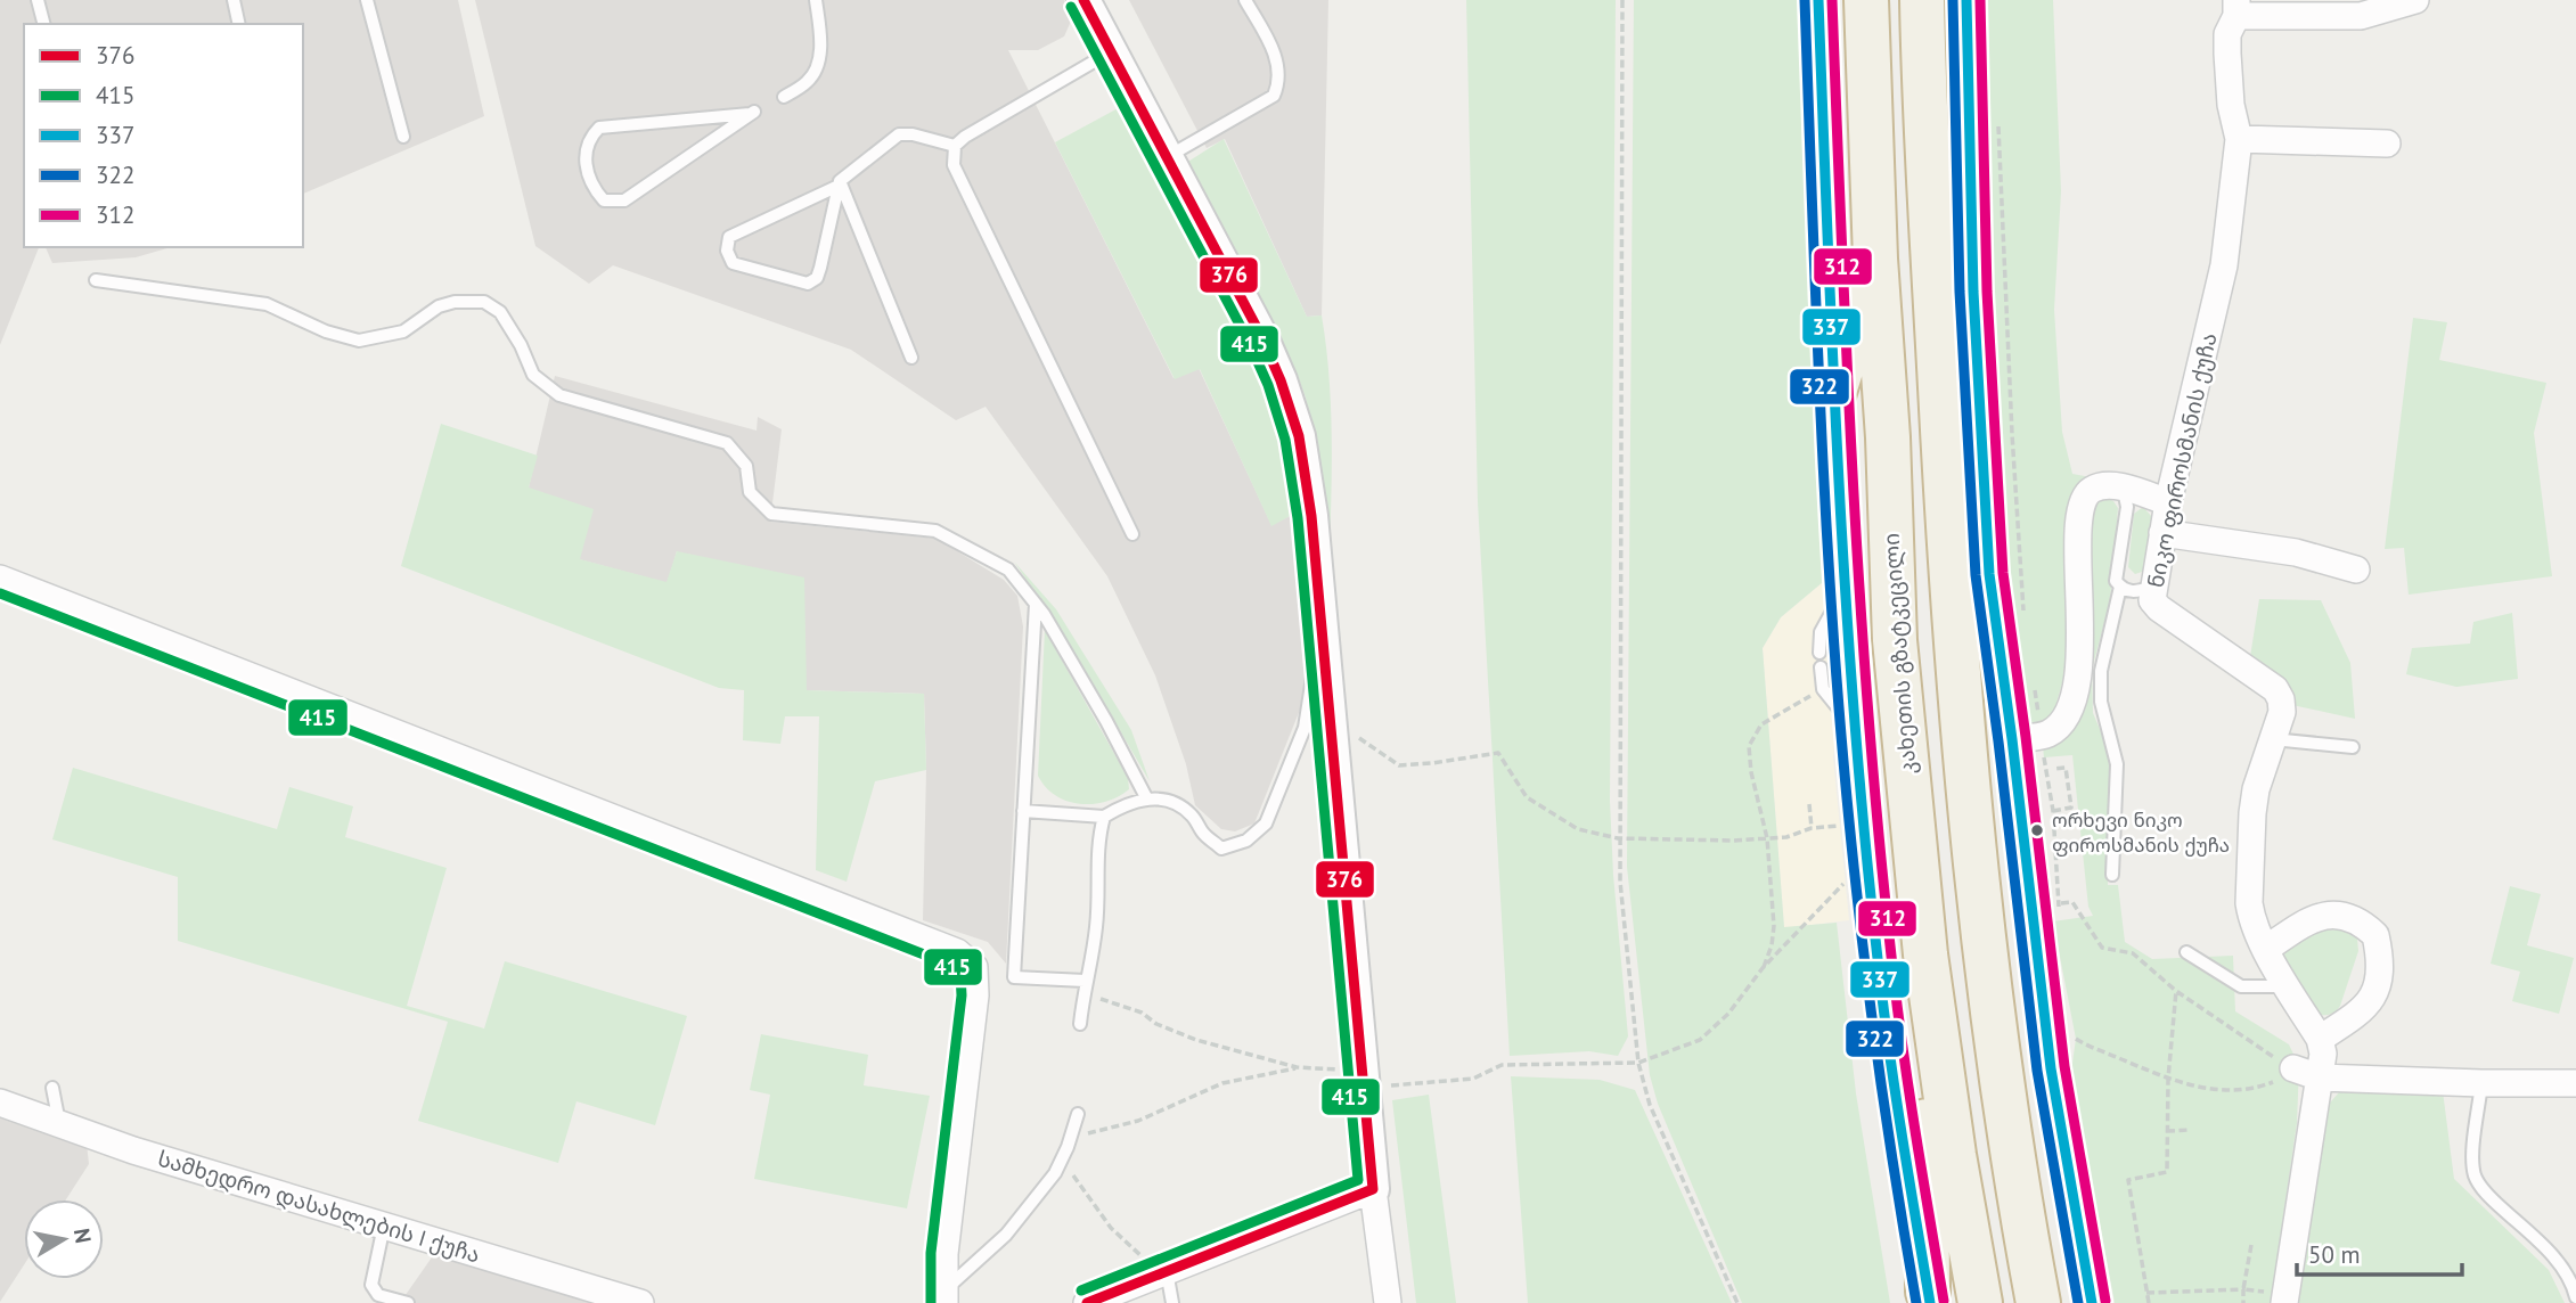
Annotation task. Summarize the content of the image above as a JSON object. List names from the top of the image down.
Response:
{
  "streets": {
    "highway": ["კახეთის გზატკეცილი"],
    "street": ["ნიკო ფიროსმანის ქუჩა", "სამხედრო დასახლების I ქუჩა"]
  },
  "places": ["ორხევი ნიკო ფიროსმანის ქუჩა"],
  "lines": [
    "transit line 376",
    "transit line 337",
    "transit line 322",
    "transit line 312",
    "transit line 415"
  ],
  "legend": [
    "376",
    "415",
    "337",
    "322",
    "312"
  ],
  "scale_bar": "50 m",
  "north": "right"
}
